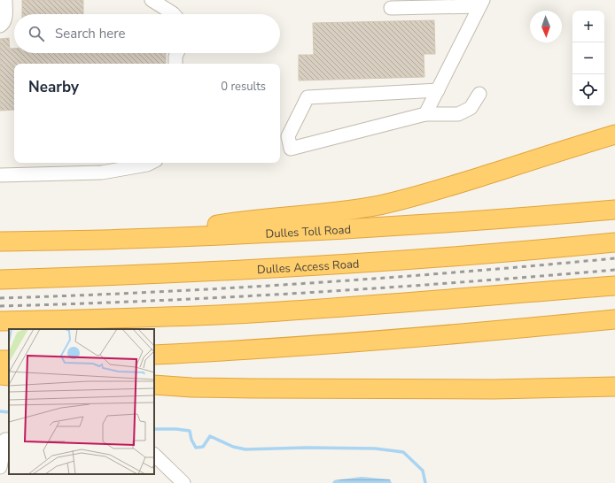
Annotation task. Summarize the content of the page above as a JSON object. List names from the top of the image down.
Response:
{
  "streets": {
    "highway": ["Dulles Toll Road", "Dulles Access Road"]
  },
  "north": "bottom",
  "page": {
    "map_buttons": ["+", "−"],
    "search": "Search here",
    "heading": ["Nearby", "0 results"]
  }
}
